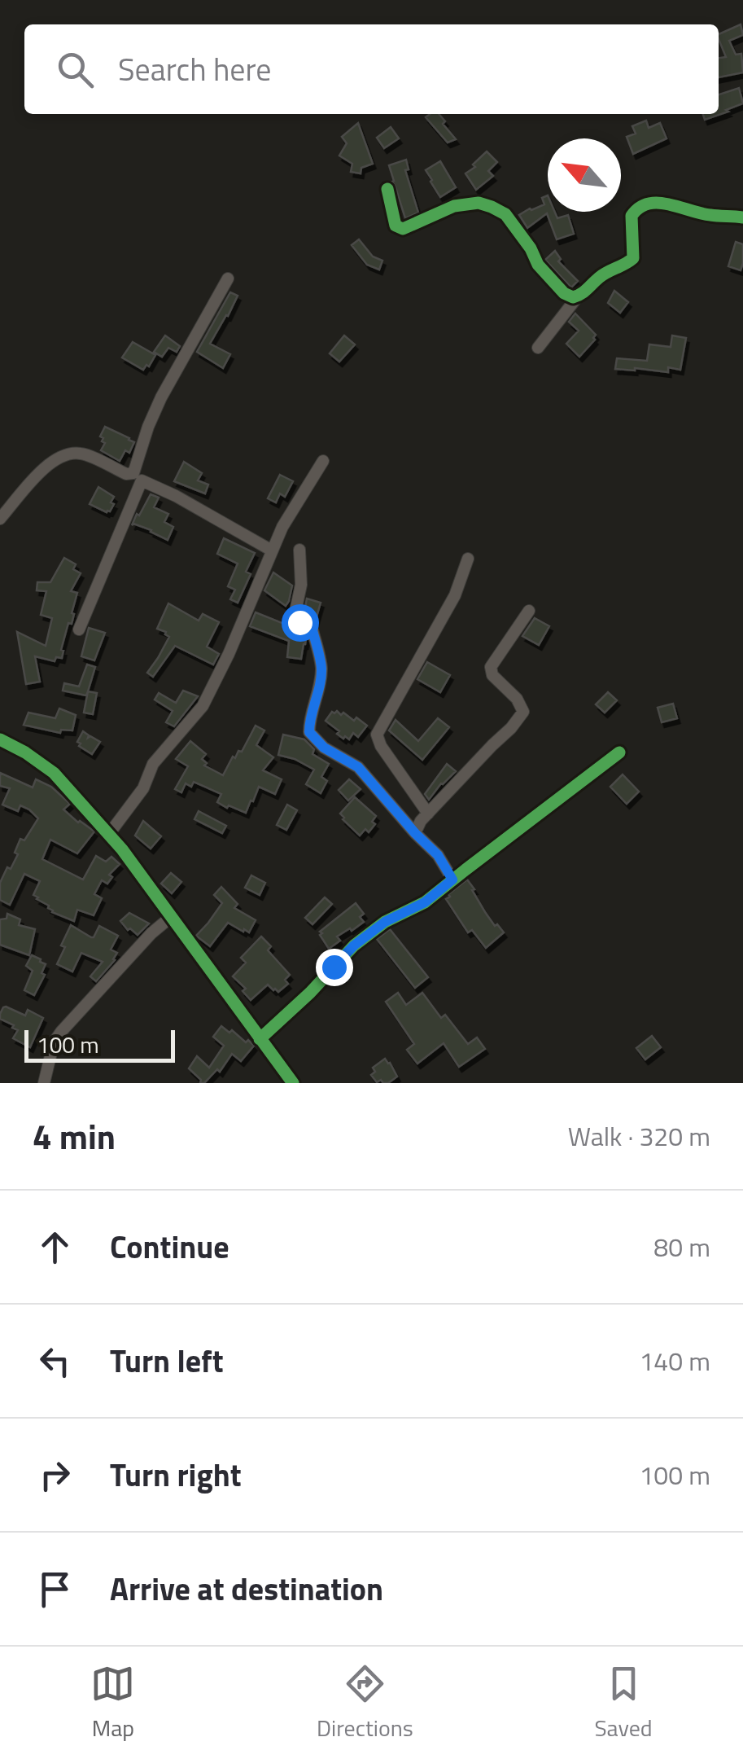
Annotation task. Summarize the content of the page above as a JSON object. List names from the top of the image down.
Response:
{
  "scale_bar": "100 m",
  "north": "top left",
  "page": {
    "search": "Search here",
    "scale": "100 m",
    "heading": ["4 min", "Walk · 320 m"],
    "list": [
      ["Continue", "80 m"],
      ["Turn left", "140 m"],
      ["Turn right", "100 m"],
      "Arrive at destination"
    ],
    "nav": ["Map", "Directions", "Saved"]
  }
}
